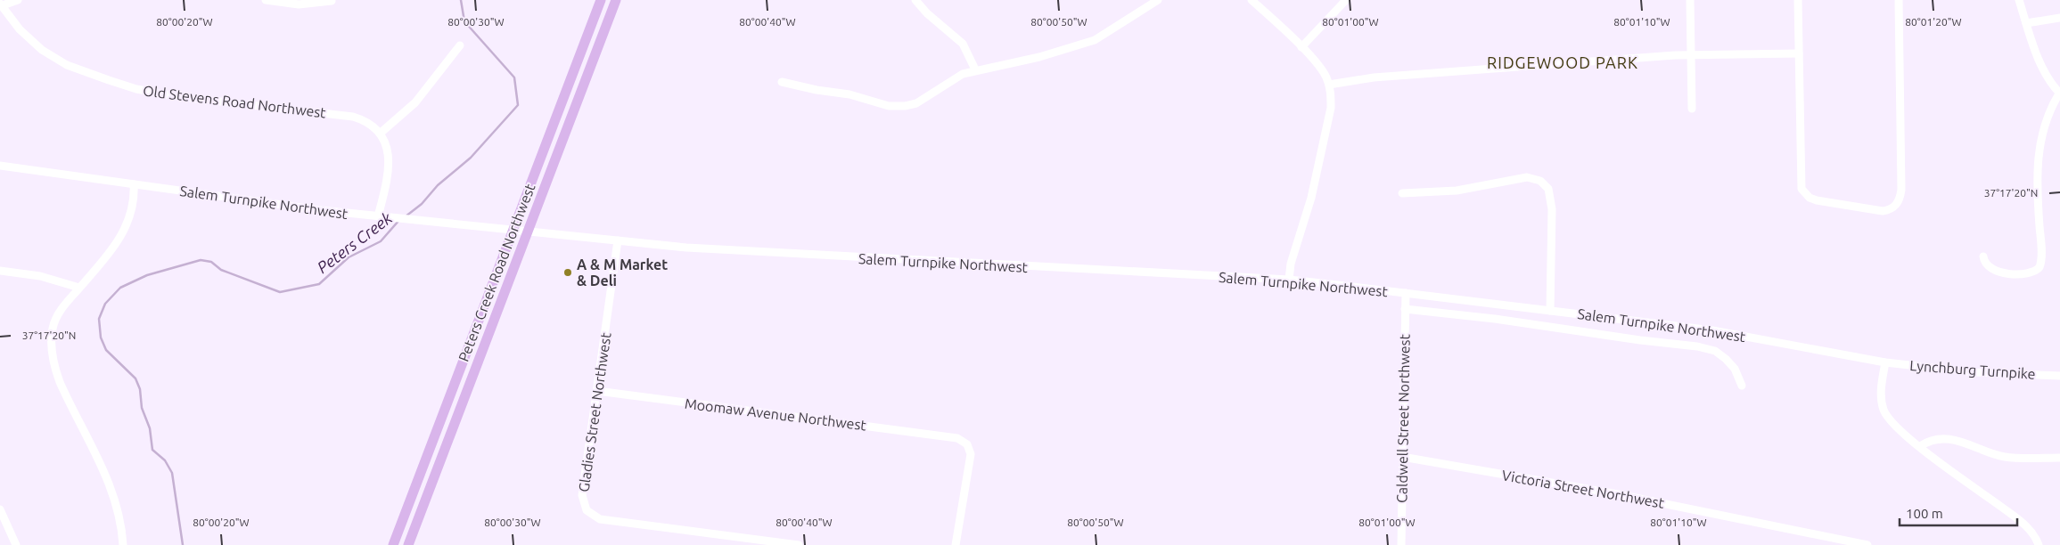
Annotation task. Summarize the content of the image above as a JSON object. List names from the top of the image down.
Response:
{
  "streets": {
    "main road": ["Peters Creek Road Northwest"],
    "street": [
      "Old Stevens Road Northwest",
      "Salem Turnpike Northwest",
      "Lynchburg Turnpike",
      "Gladies Street Northwest",
      "Moomaw Avenue Northwest",
      "Caldwell Street Northwest",
      "Victoria Street Northwest"
    ]
  },
  "crossings": [
    ["Salem Turnpike Northwest", "Peters Creek Road Northwest"],
    ["Salem Turnpike Northwest", "Lynchburg Turnpike"],
    ["Salem Turnpike Northwest", "Gladies Street Northwest"],
    ["Salem Turnpike Northwest", "Caldwell Street Northwest"],
    ["Gladies Street Northwest", "Moomaw Avenue Northwest"],
    ["Caldwell Street Northwest", "Victoria Street Northwest"]
  ],
  "districts": ["RIDGEWOOD PARK"],
  "water": ["Peters Creek"],
  "places": ["A & M Market & Deli"],
  "scale_bar": "100 m",
  "coordinates": [
    "80°00'20\"W",
    "80°00'30\"W",
    "80°00'40\"W",
    "80°00'50\"W",
    "80°01'00\"W",
    "80°01'10\"W",
    "80°01'20\"W",
    "37°17'20\"N"
  ]
}
